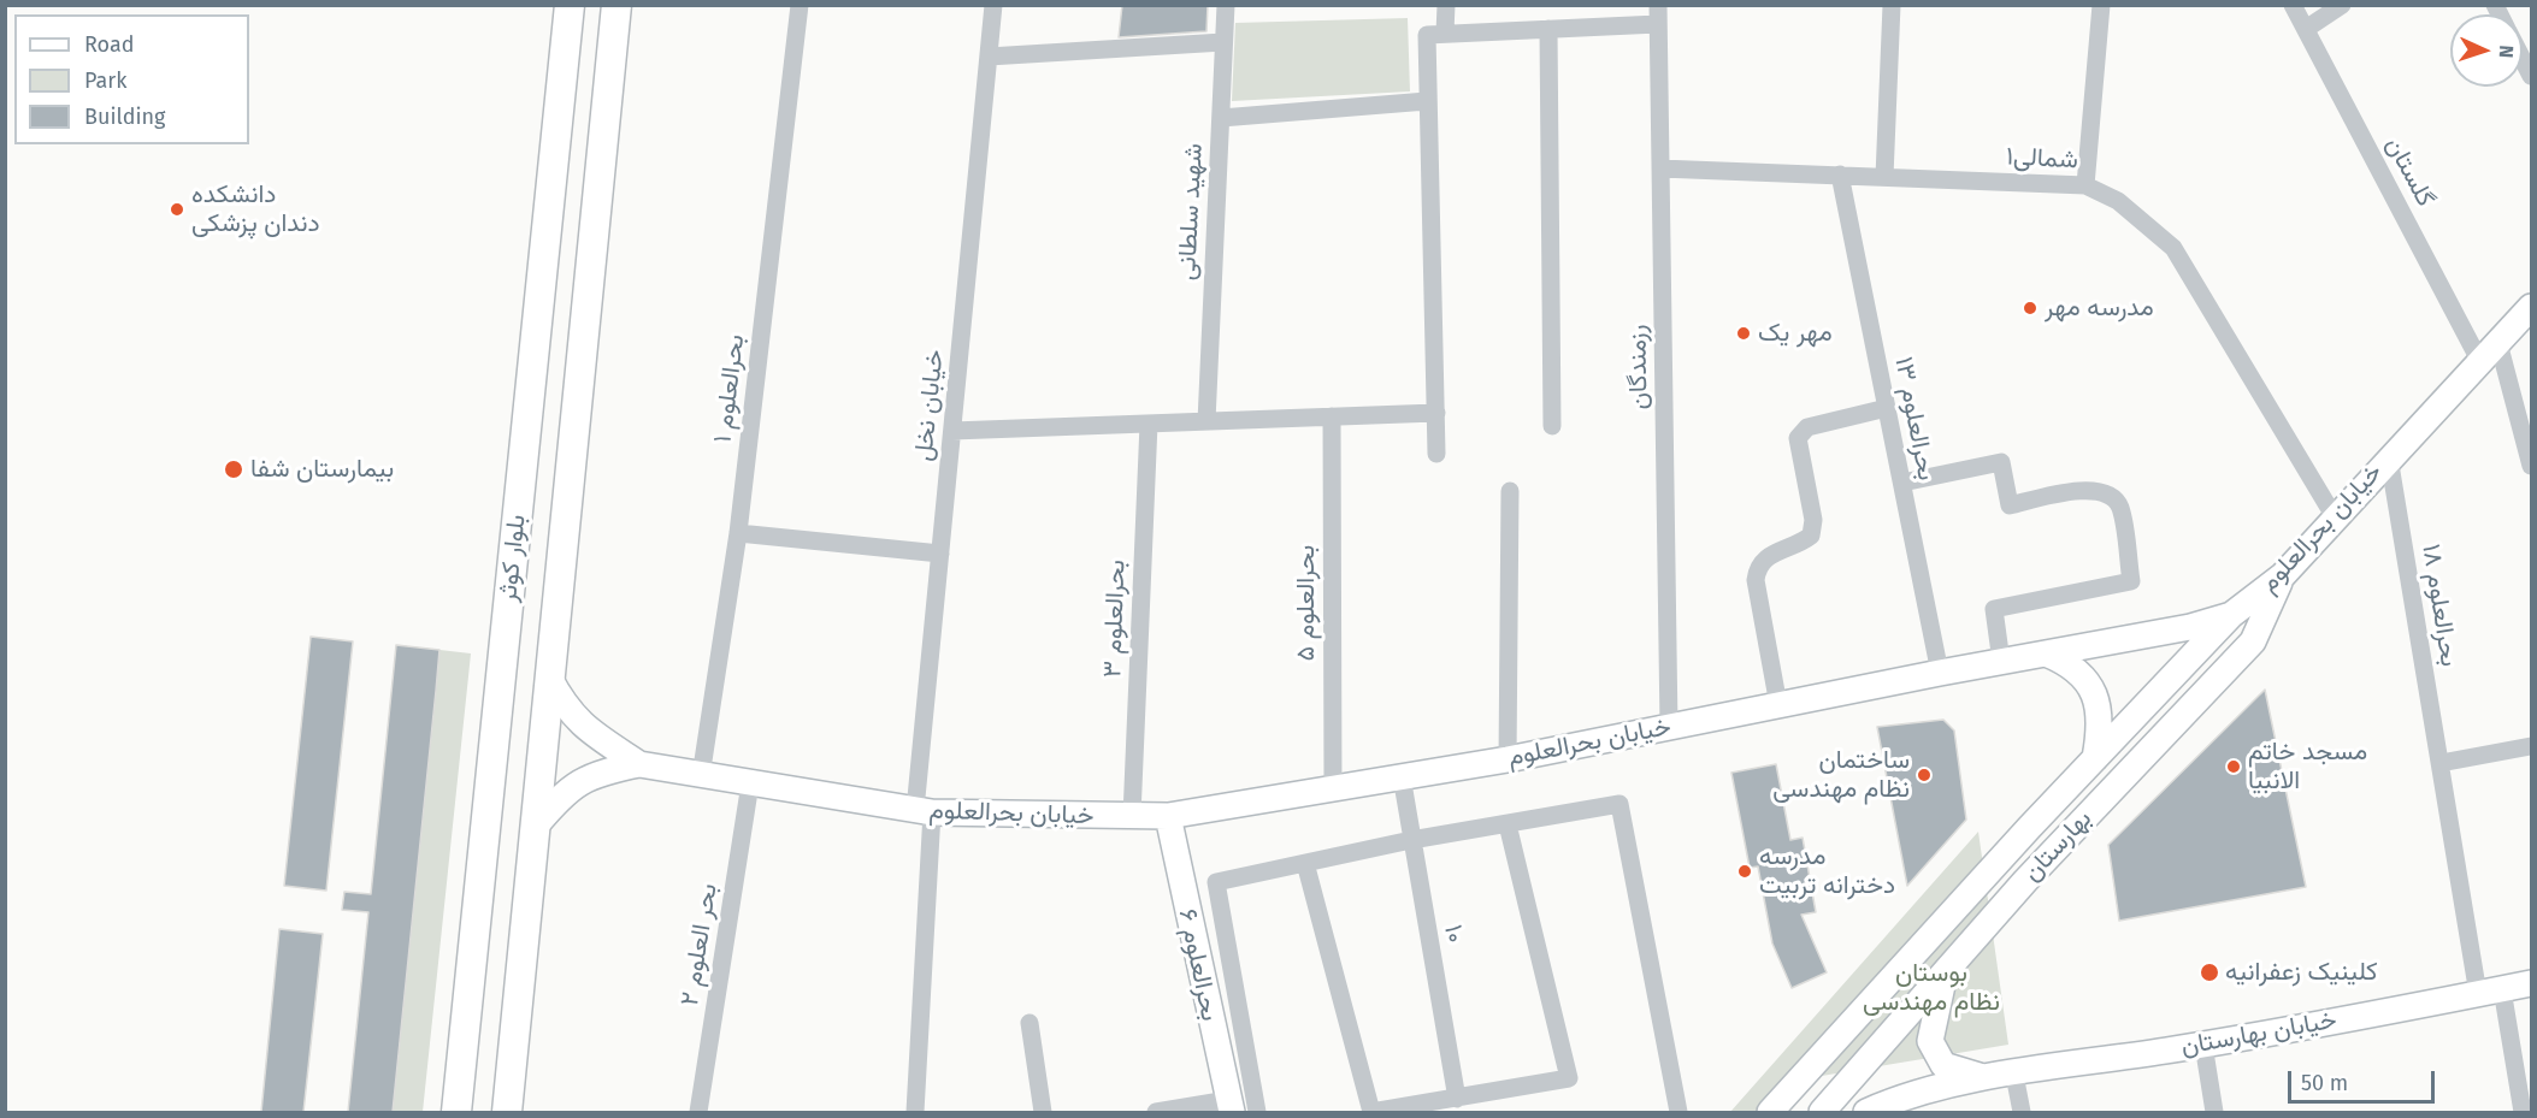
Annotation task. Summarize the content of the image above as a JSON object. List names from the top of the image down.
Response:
{
  "streets": {
    "main road": ["بلوار کوثر"],
    "street": [
      "شمالی۱",
      "گلستان",
      "شهید سلطانی",
      "رزمندگان",
      "بحرالعلوم ۱",
      "خیابان نخل",
      "بحرالعلوم ۱۳",
      "خیابان بحرالعلوم",
      "بحرالعلوم ۵",
      "بحرالعلوم ۱۸",
      "بحرالعلوم ۳",
      "بهارستان",
      "۱۰",
      "بحر العلوم ۲",
      "بحرالعلوم ۶",
      "خیابان بهارستان"
    ]
  },
  "crossings": [
    ["شمالی۱", "رزمندگان"],
    ["شمالی۱", "بحرالعلوم ۱۳"],
    ["شمالی۱", "خیابان بحرالعلوم"],
    ["گلستان", "خیابان بحرالعلوم"],
    ["رزمندگان", "خیابان بحرالعلوم"],
    ["بحرالعلوم ۱", "خیابان بحرالعلوم"],
    ["خیابان نخل", "خیابان بحرالعلوم"],
    ["بحرالعلوم ۱۳", "خیابان بحرالعلوم"],
    ["خیابان بحرالعلوم", "بلوار کوثر"],
    ["خیابان بحرالعلوم", "بحرالعلوم ۵"],
    ["خیابان بحرالعلوم", "بحرالعلوم ۱۸"],
    ["خیابان بحرالعلوم", "بحرالعلوم ۳"],
    ["خیابان بحرالعلوم", "بهارستان"],
    ["خیابان بحرالعلوم", "۱۰"],
    ["خیابان بحرالعلوم", "بحر العلوم ۲"],
    ["خیابان بحرالعلوم", "بحرالعلوم ۶"],
    ["بحرالعلوم ۱۸", "خیابان بهارستان"]
  ],
  "parks": ["بوستان نظام مهندسی"],
  "places": [
    "دانشکده دندان پزشکی",
    "مدرسه مهر",
    "مهر یک",
    "بیمارستان شفا",
    "مسجد خاتم الانبیا",
    "ساختمان نظام مهندسی",
    "مدرسه دخترانه تربیت",
    "کلینیک زعفرانیه"
  ],
  "legend": ["Road", "Park", "Building"],
  "scale_bar": "50 m",
  "north": "right"
}
